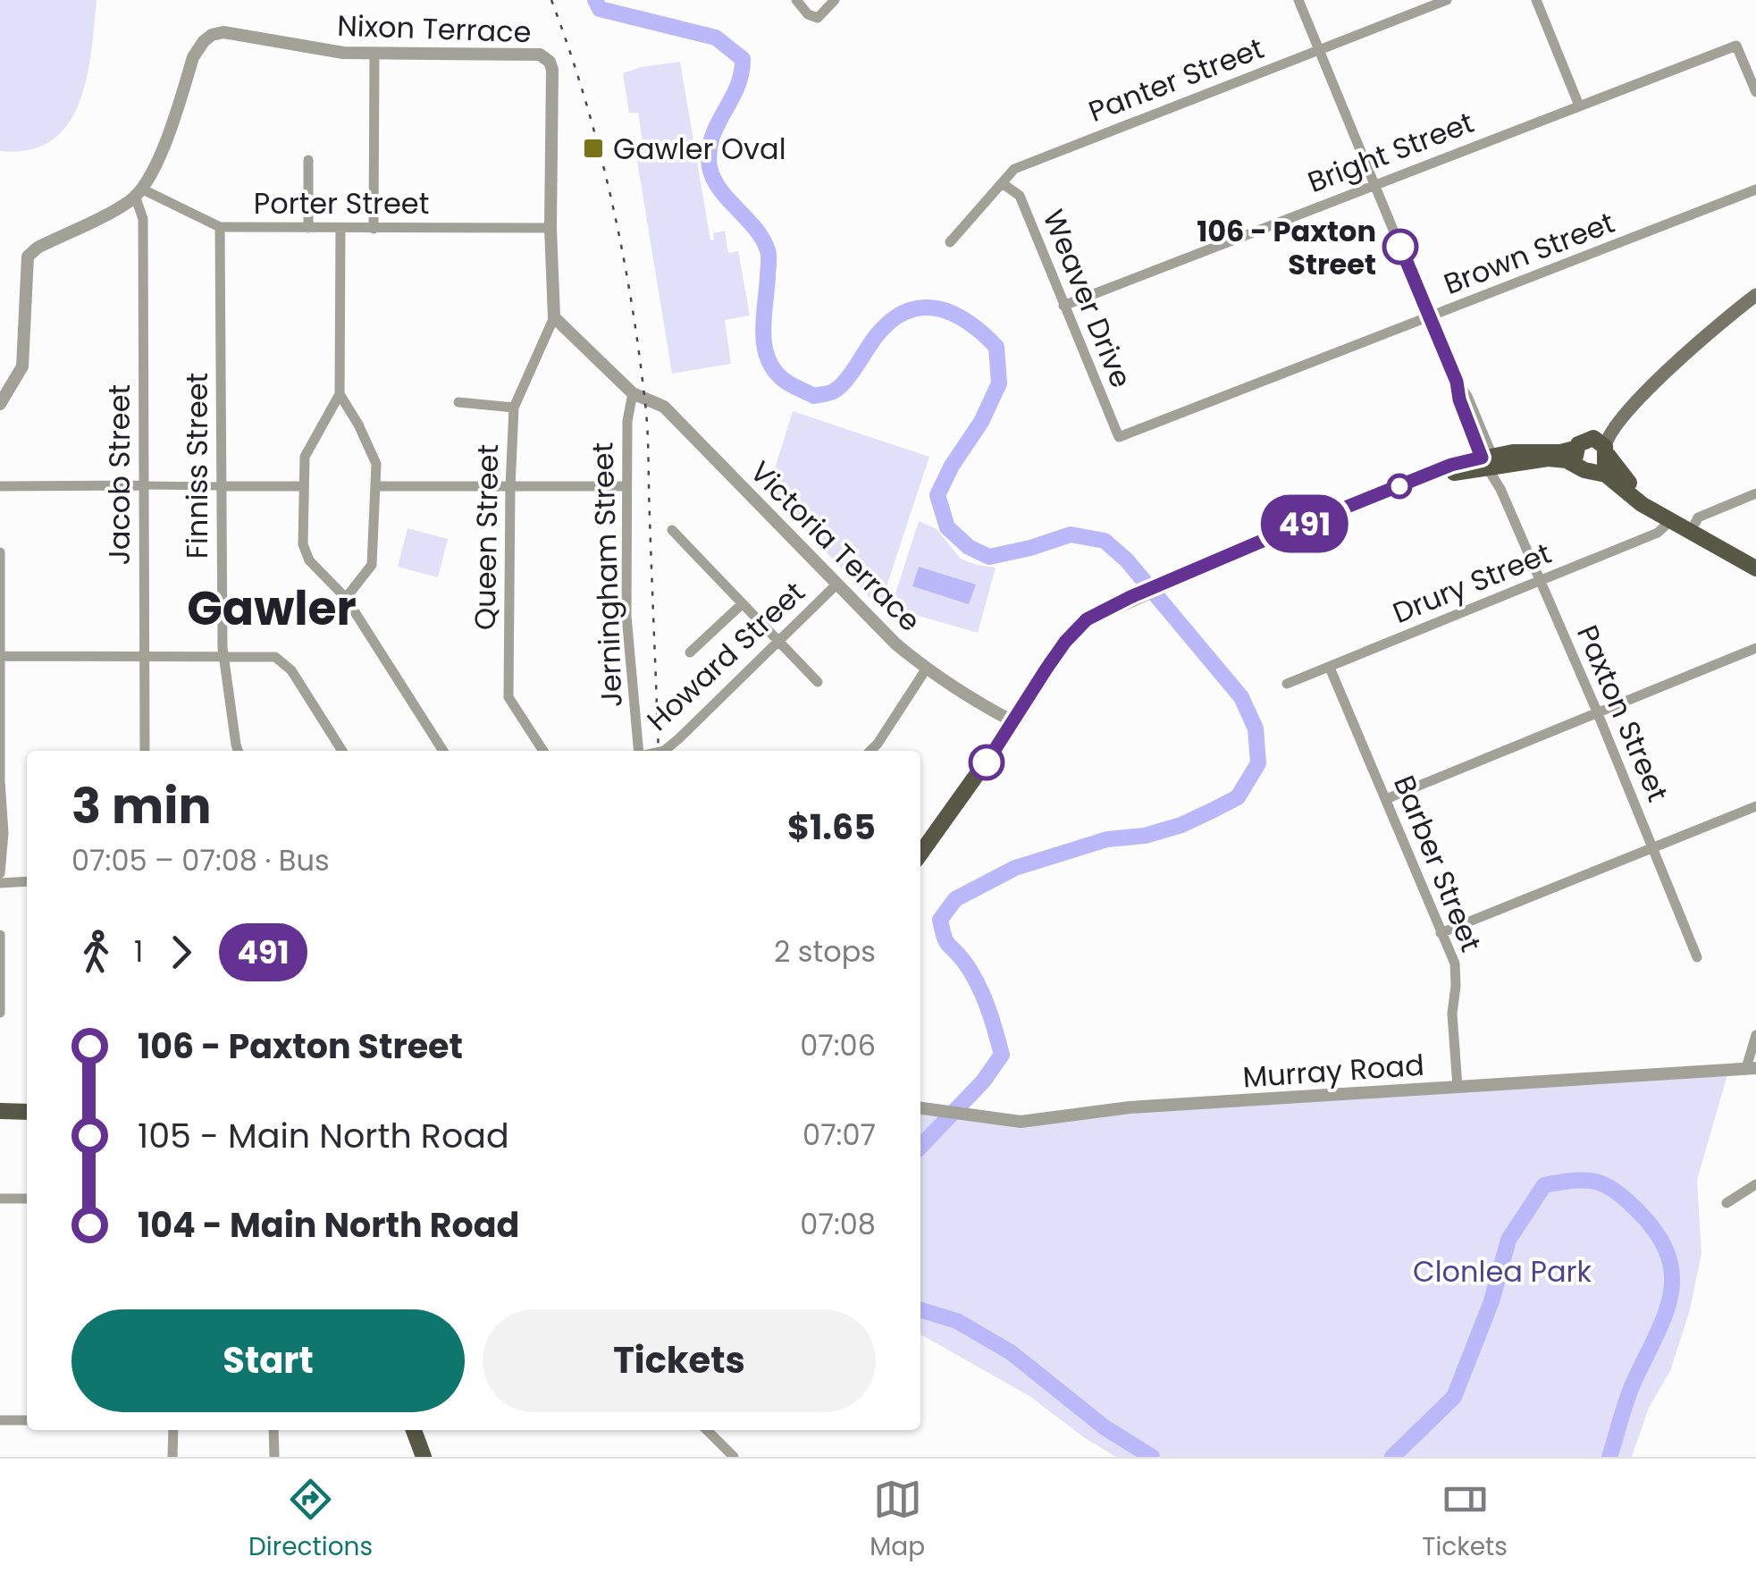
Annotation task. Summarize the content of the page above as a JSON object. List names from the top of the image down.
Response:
{
  "streets": {
    "street": [
      "Nixon Terrace",
      "Panter Street",
      "Bright Street",
      "Porter Street",
      "Brown Street",
      "Weaver Drive",
      "Finniss Street",
      "Jacob Street",
      "Queen Street",
      "Victoria Terrace",
      "Jerningham Street",
      "Drury Street",
      "Howard Street",
      "Paxton Street",
      "Barber Street",
      "Murray Road"
    ]
  },
  "crossings": [
    ["Nixon Terrace", "Porter Street"],
    ["Nixon Terrace", "Jacob Street"],
    ["Panter Street", "Weaver Drive"],
    ["Panter Street", "Paxton Street"],
    ["Bright Street", "Weaver Drive"],
    ["Bright Street", "Paxton Street"],
    ["Porter Street", "Finniss Street"],
    ["Porter Street", "Jacob Street"],
    ["Brown Street", "Weaver Drive"],
    ["Brown Street", "Paxton Street"],
    ["Queen Street", "Victoria Terrace"],
    ["Victoria Terrace", "Jerningham Street"],
    ["Victoria Terrace", "Howard Street"],
    ["Drury Street", "Paxton Street"],
    ["Drury Street", "Barber Street"],
    ["Barber Street", "Murray Road"]
  ],
  "districts": ["Gawler"],
  "parks": ["Clonlea Park"],
  "places": {
    "transit": ["Gawler Oval"],
    "other": ["106 - Paxton Street"]
  },
  "lines": ["bus line 491"],
  "page": {
    "on_map": "491",
    "heading": ["3 min", "07:05 – 07:08 · Bus", "$1.65"],
    "legs": ["1", "491", "2 stops"],
    "list": [
      {
        "name": "106 - Paxton Street",
        "value": "07:06"
      },
      {
        "name": "105 - Main North Road",
        "value": "07:07"
      },
      {
        "name": "104 - Main North Road",
        "value": "07:08"
      }
    ],
    "buttons": ["Start", "Tickets"],
    "tabs": ["Directions", "Map", "Tickets"]
  }
}
